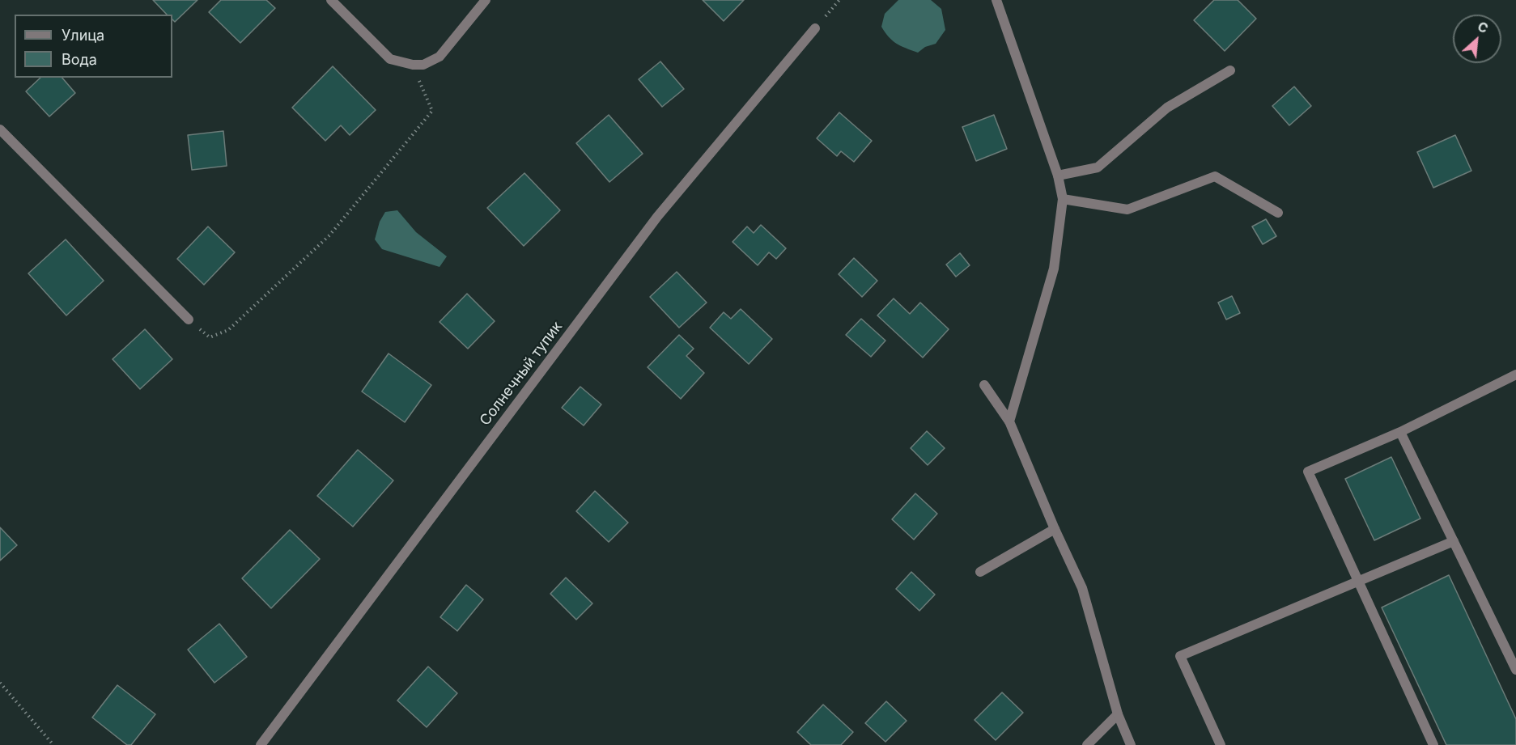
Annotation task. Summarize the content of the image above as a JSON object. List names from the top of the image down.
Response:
{
  "streets": {
    "street": ["Солнечный тупик"]
  },
  "legend": ["Улица", "Вода"],
  "north": "top right"
}
